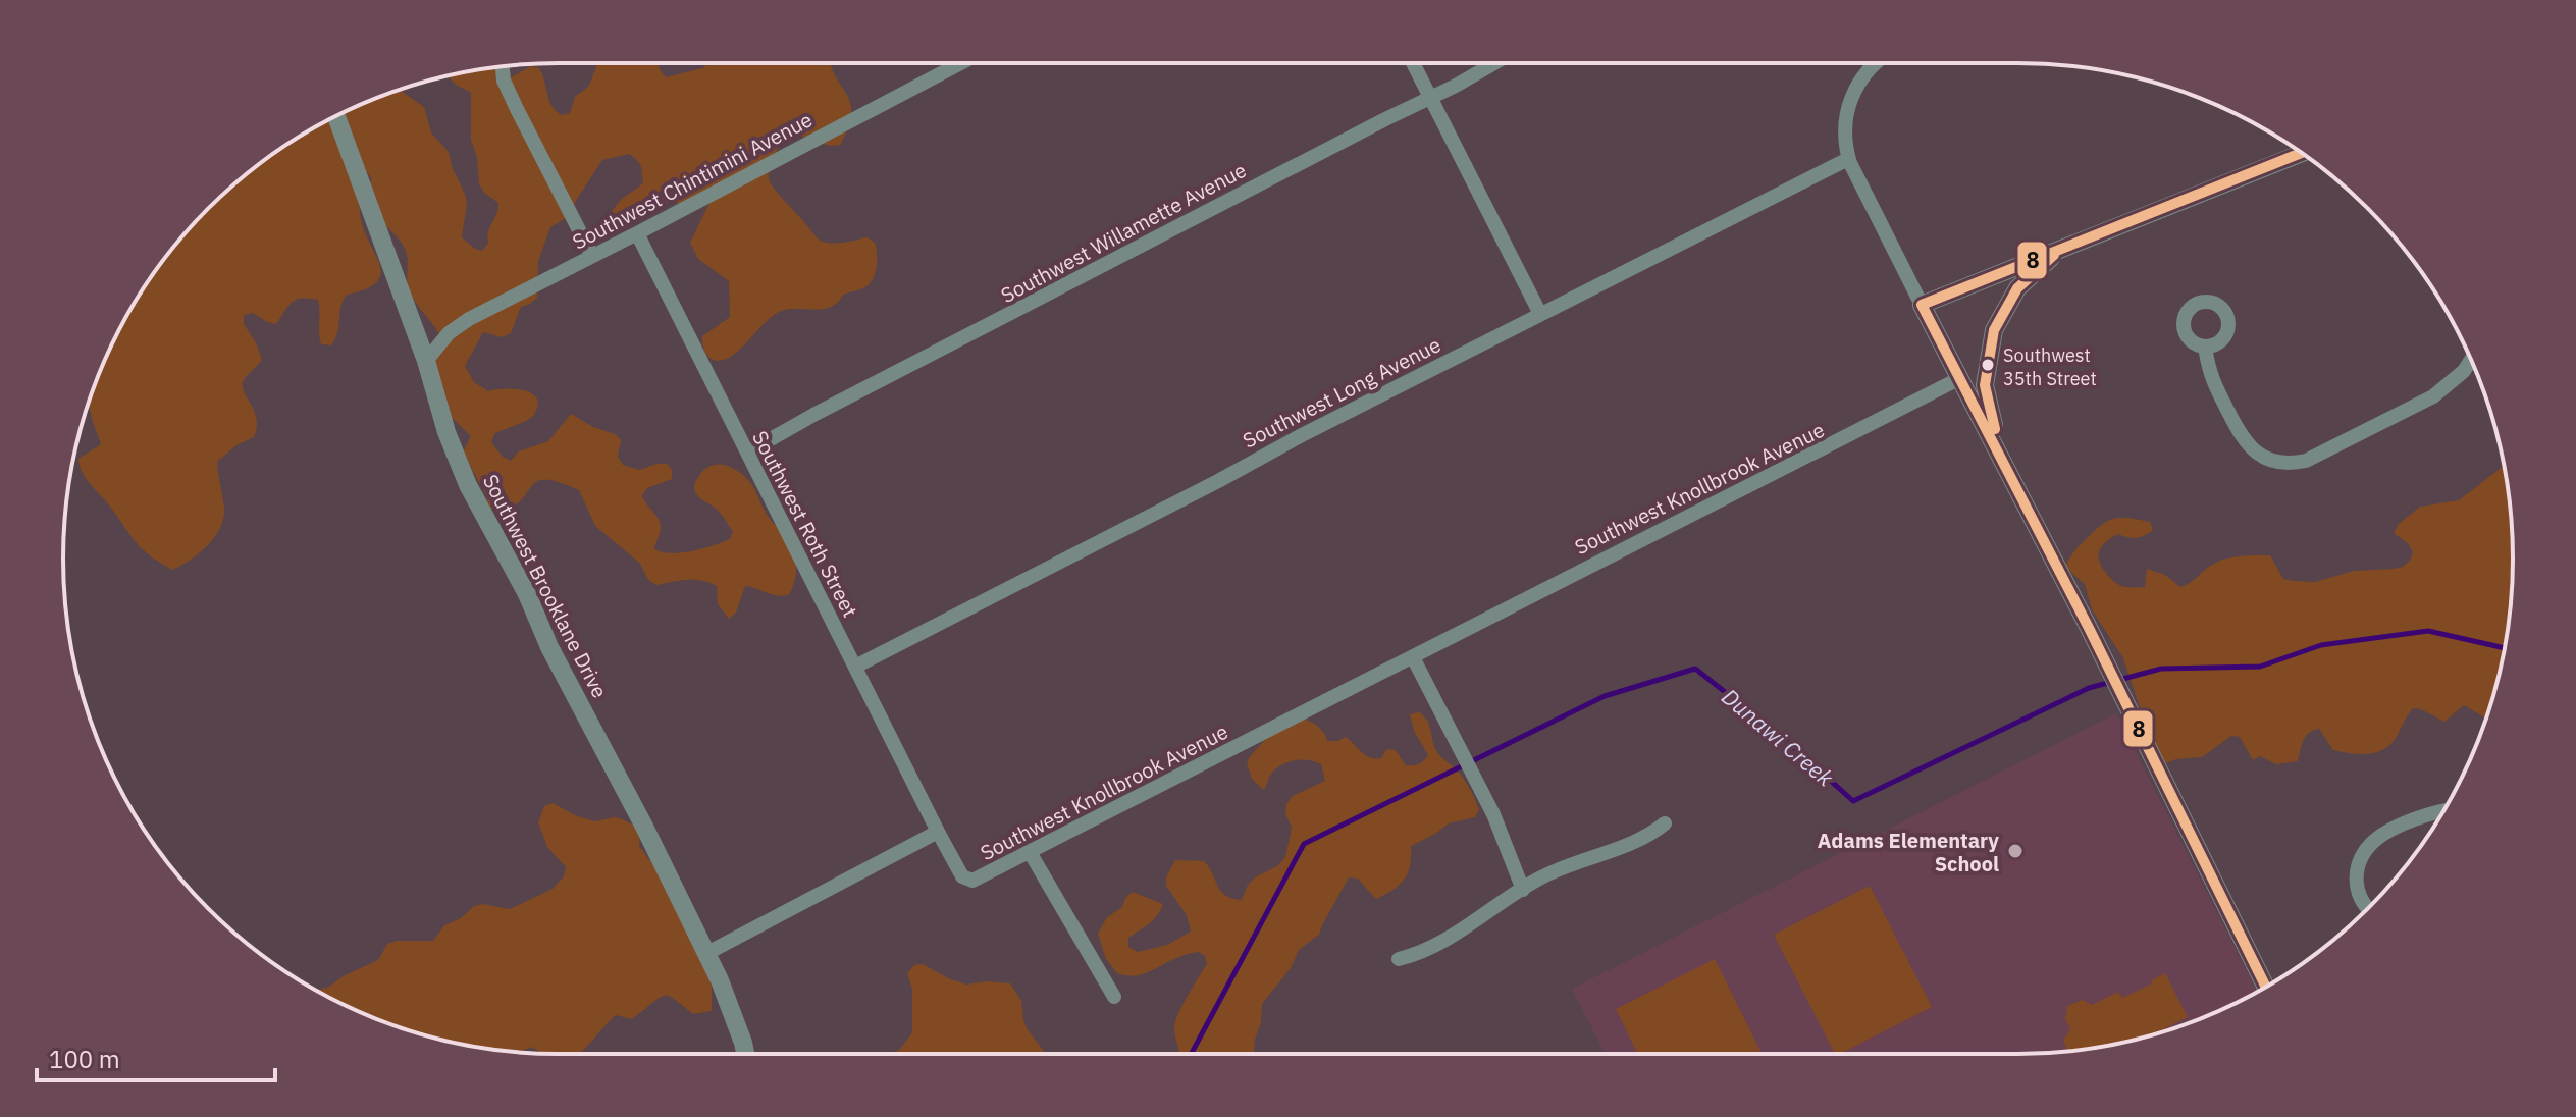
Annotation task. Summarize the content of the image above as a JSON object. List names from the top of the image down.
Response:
{
  "streets": {
    "street": [
      "Southwest Chintimini Avenue",
      "Southwest Willamette Avenue",
      "Southwest Long Avenue",
      "Southwest Knollbrook Avenue",
      "Southwest Roth Street",
      "Southwest Brooklane Drive"
    ]
  },
  "crossings": [
    ["Southwest Chintimini Avenue", "Southwest Roth Street"],
    ["Southwest Chintimini Avenue", "Southwest Brooklane Drive"],
    ["Southwest Willamette Avenue", "Southwest Roth Street"],
    ["Southwest Long Avenue", "Southwest Roth Street"],
    ["Southwest Knollbrook Avenue", "Southwest Roth Street"]
  ],
  "water": ["Dunawi Creek"],
  "places": ["Southwest 35th Street", "Adams Elementary School"],
  "lines": ["transit line 8"],
  "scale_bar": "100 m"
}
